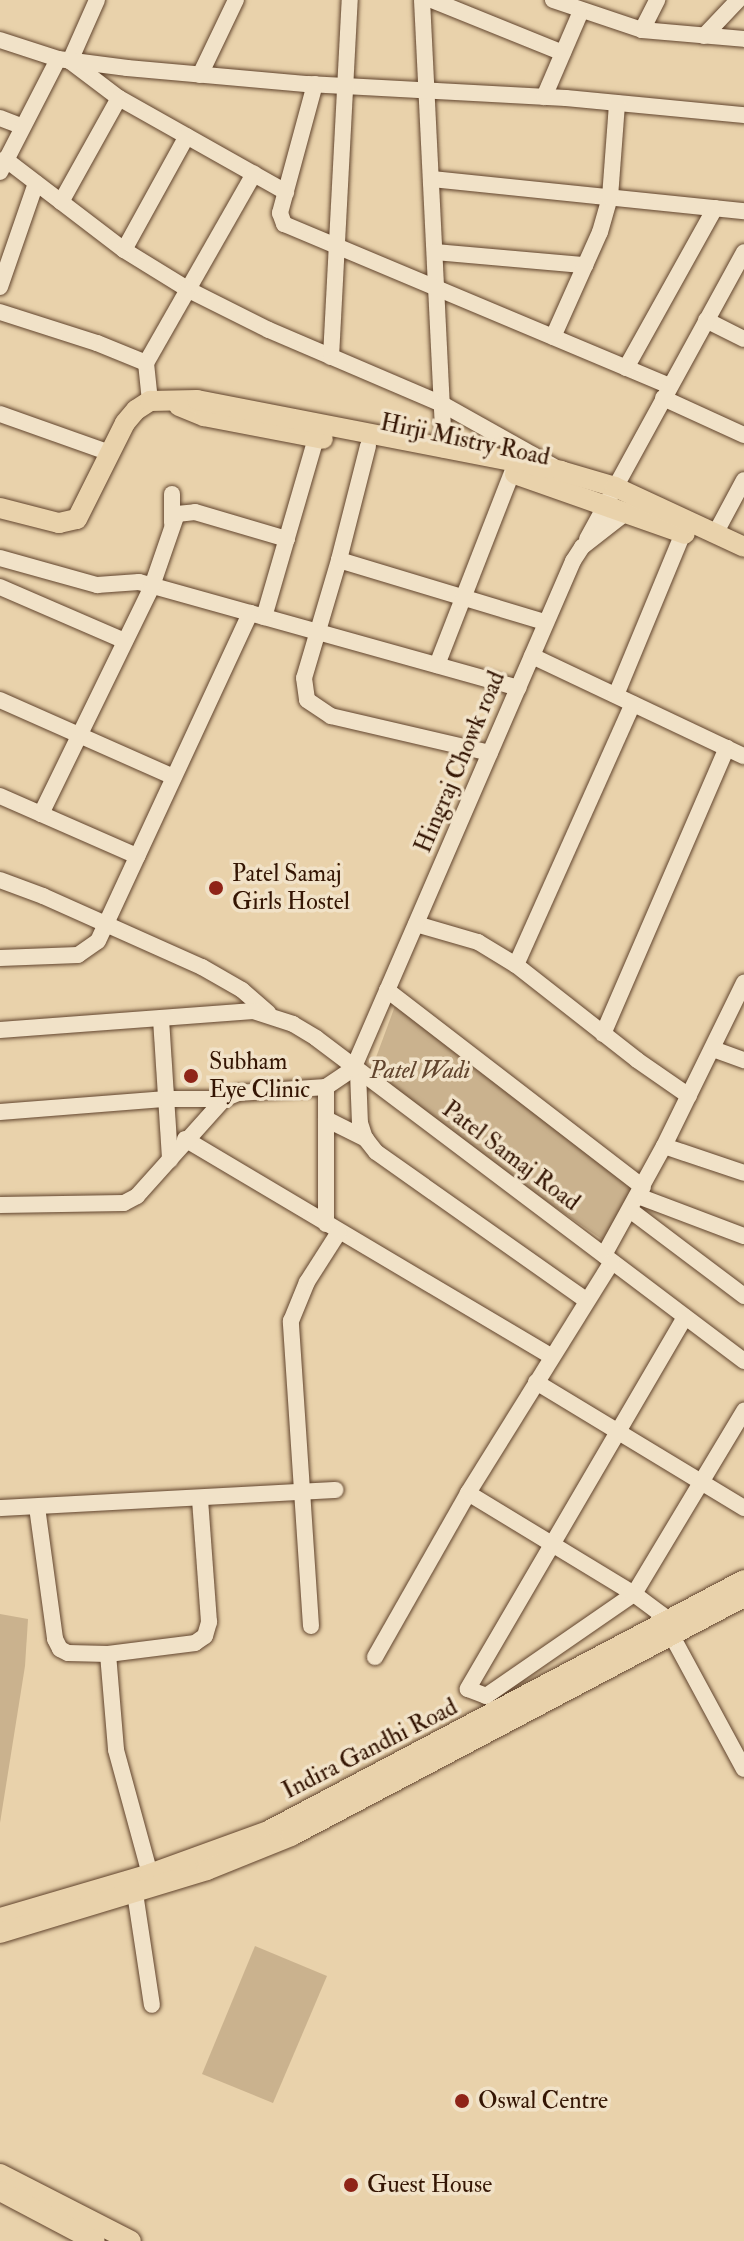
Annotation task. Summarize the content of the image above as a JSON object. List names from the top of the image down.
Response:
{
  "streets": {
    "main road": ["Hirji Mistry Road", "Indira Gandhi Road"],
    "street": ["Hingraj Chowk road", "Patel Samaj Road"]
  },
  "crossings": [
    ["Hirji Mistry Road", "Hingraj Chowk road"],
    ["Hingraj Chowk road", "Patel Samaj Road"]
  ],
  "parks": ["Patel Wadi"],
  "places": [
    "Patel Samaj Girls Hostel",
    "Subham Eye Clinic",
    "Oswal Centre",
    "Guest House"
  ]
}
